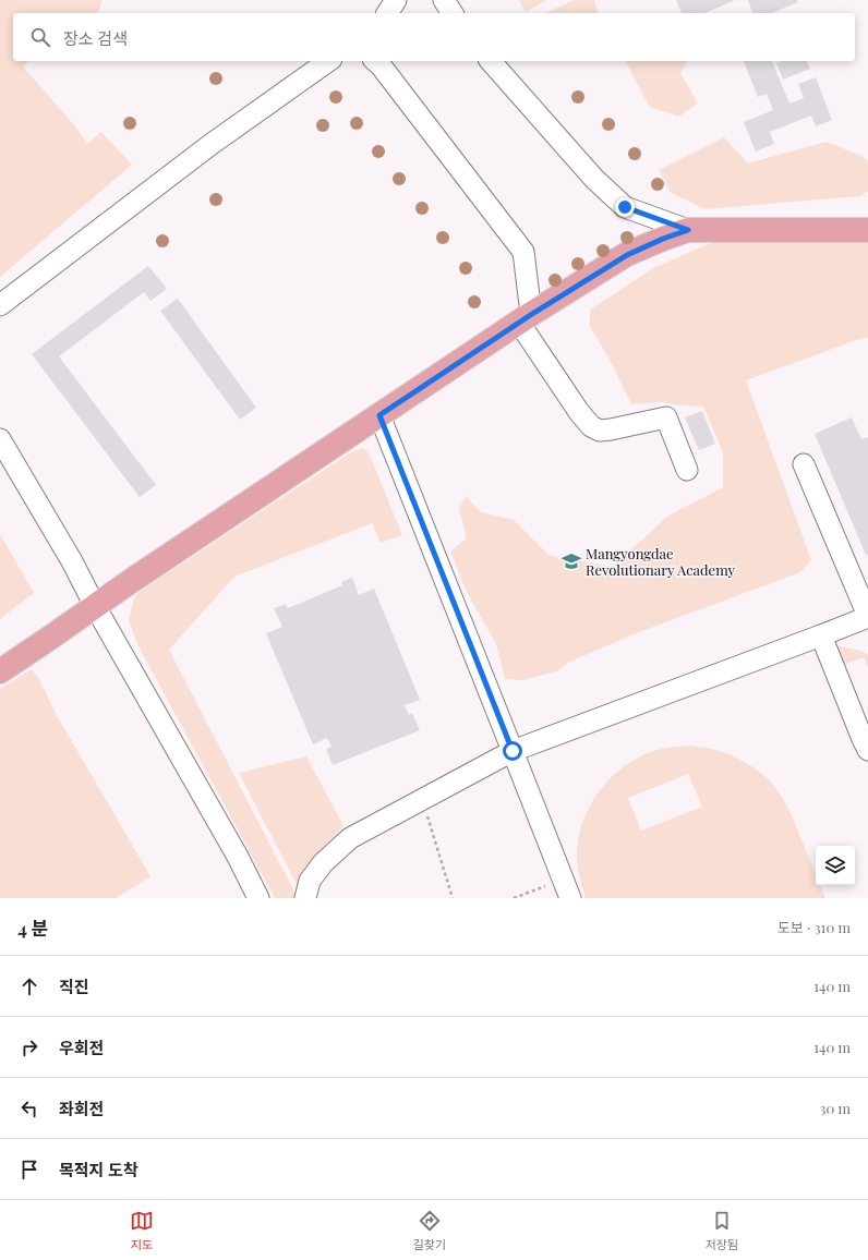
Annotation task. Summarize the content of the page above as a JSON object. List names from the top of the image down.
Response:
{
  "places": {
    "school or university": ["Mangyongdae Revolutionary Academy"]
  },
  "page": {
    "search": "장소 검색",
    "heading": ["4 분", "도보 · 310 m"],
    "list": [
      ["직진", "140 m"],
      ["우회전", "140 m"],
      ["좌회전", "30 m"],
      "목적지 도착"
    ],
    "nav": ["지도", "길찾기", "저장됨"]
  }
}
